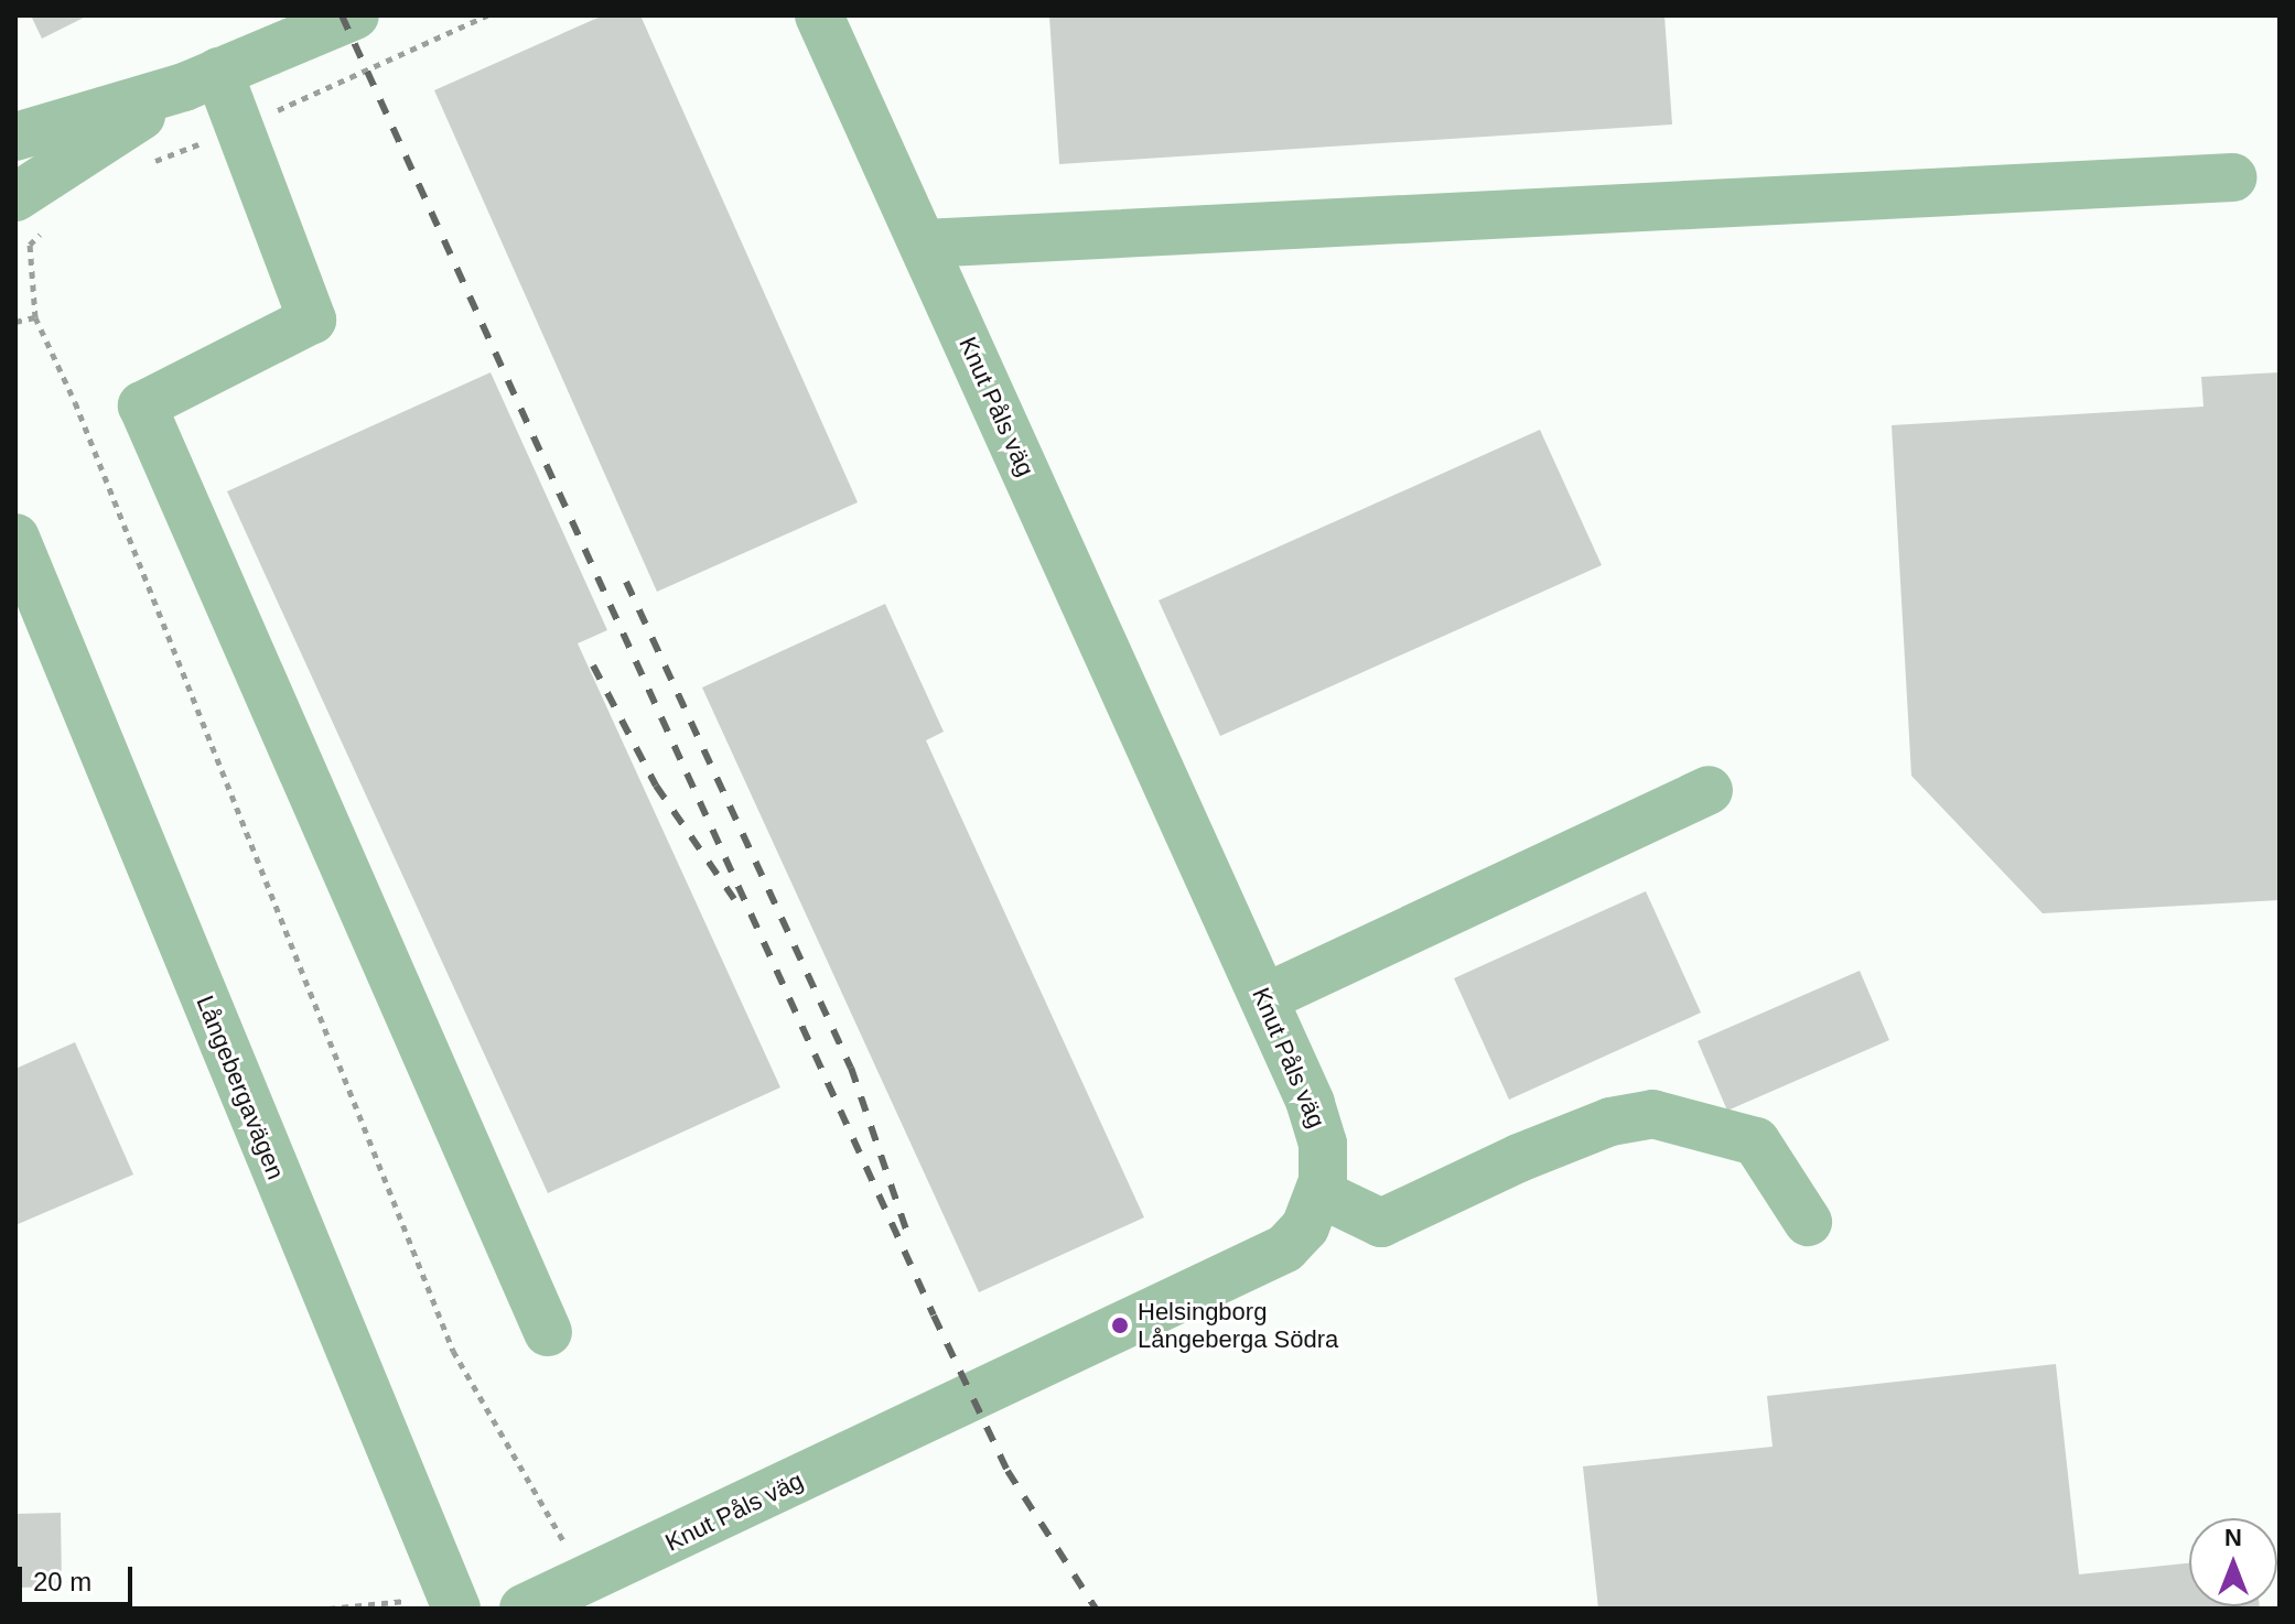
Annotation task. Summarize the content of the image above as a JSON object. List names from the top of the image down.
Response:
{
  "streets": {
    "street": ["Knut Påls väg", "Långebergavägen"]
  },
  "places": ["Helsingborg Långeberga Södra"],
  "scale_bar": "20 m",
  "north": "top"
}
